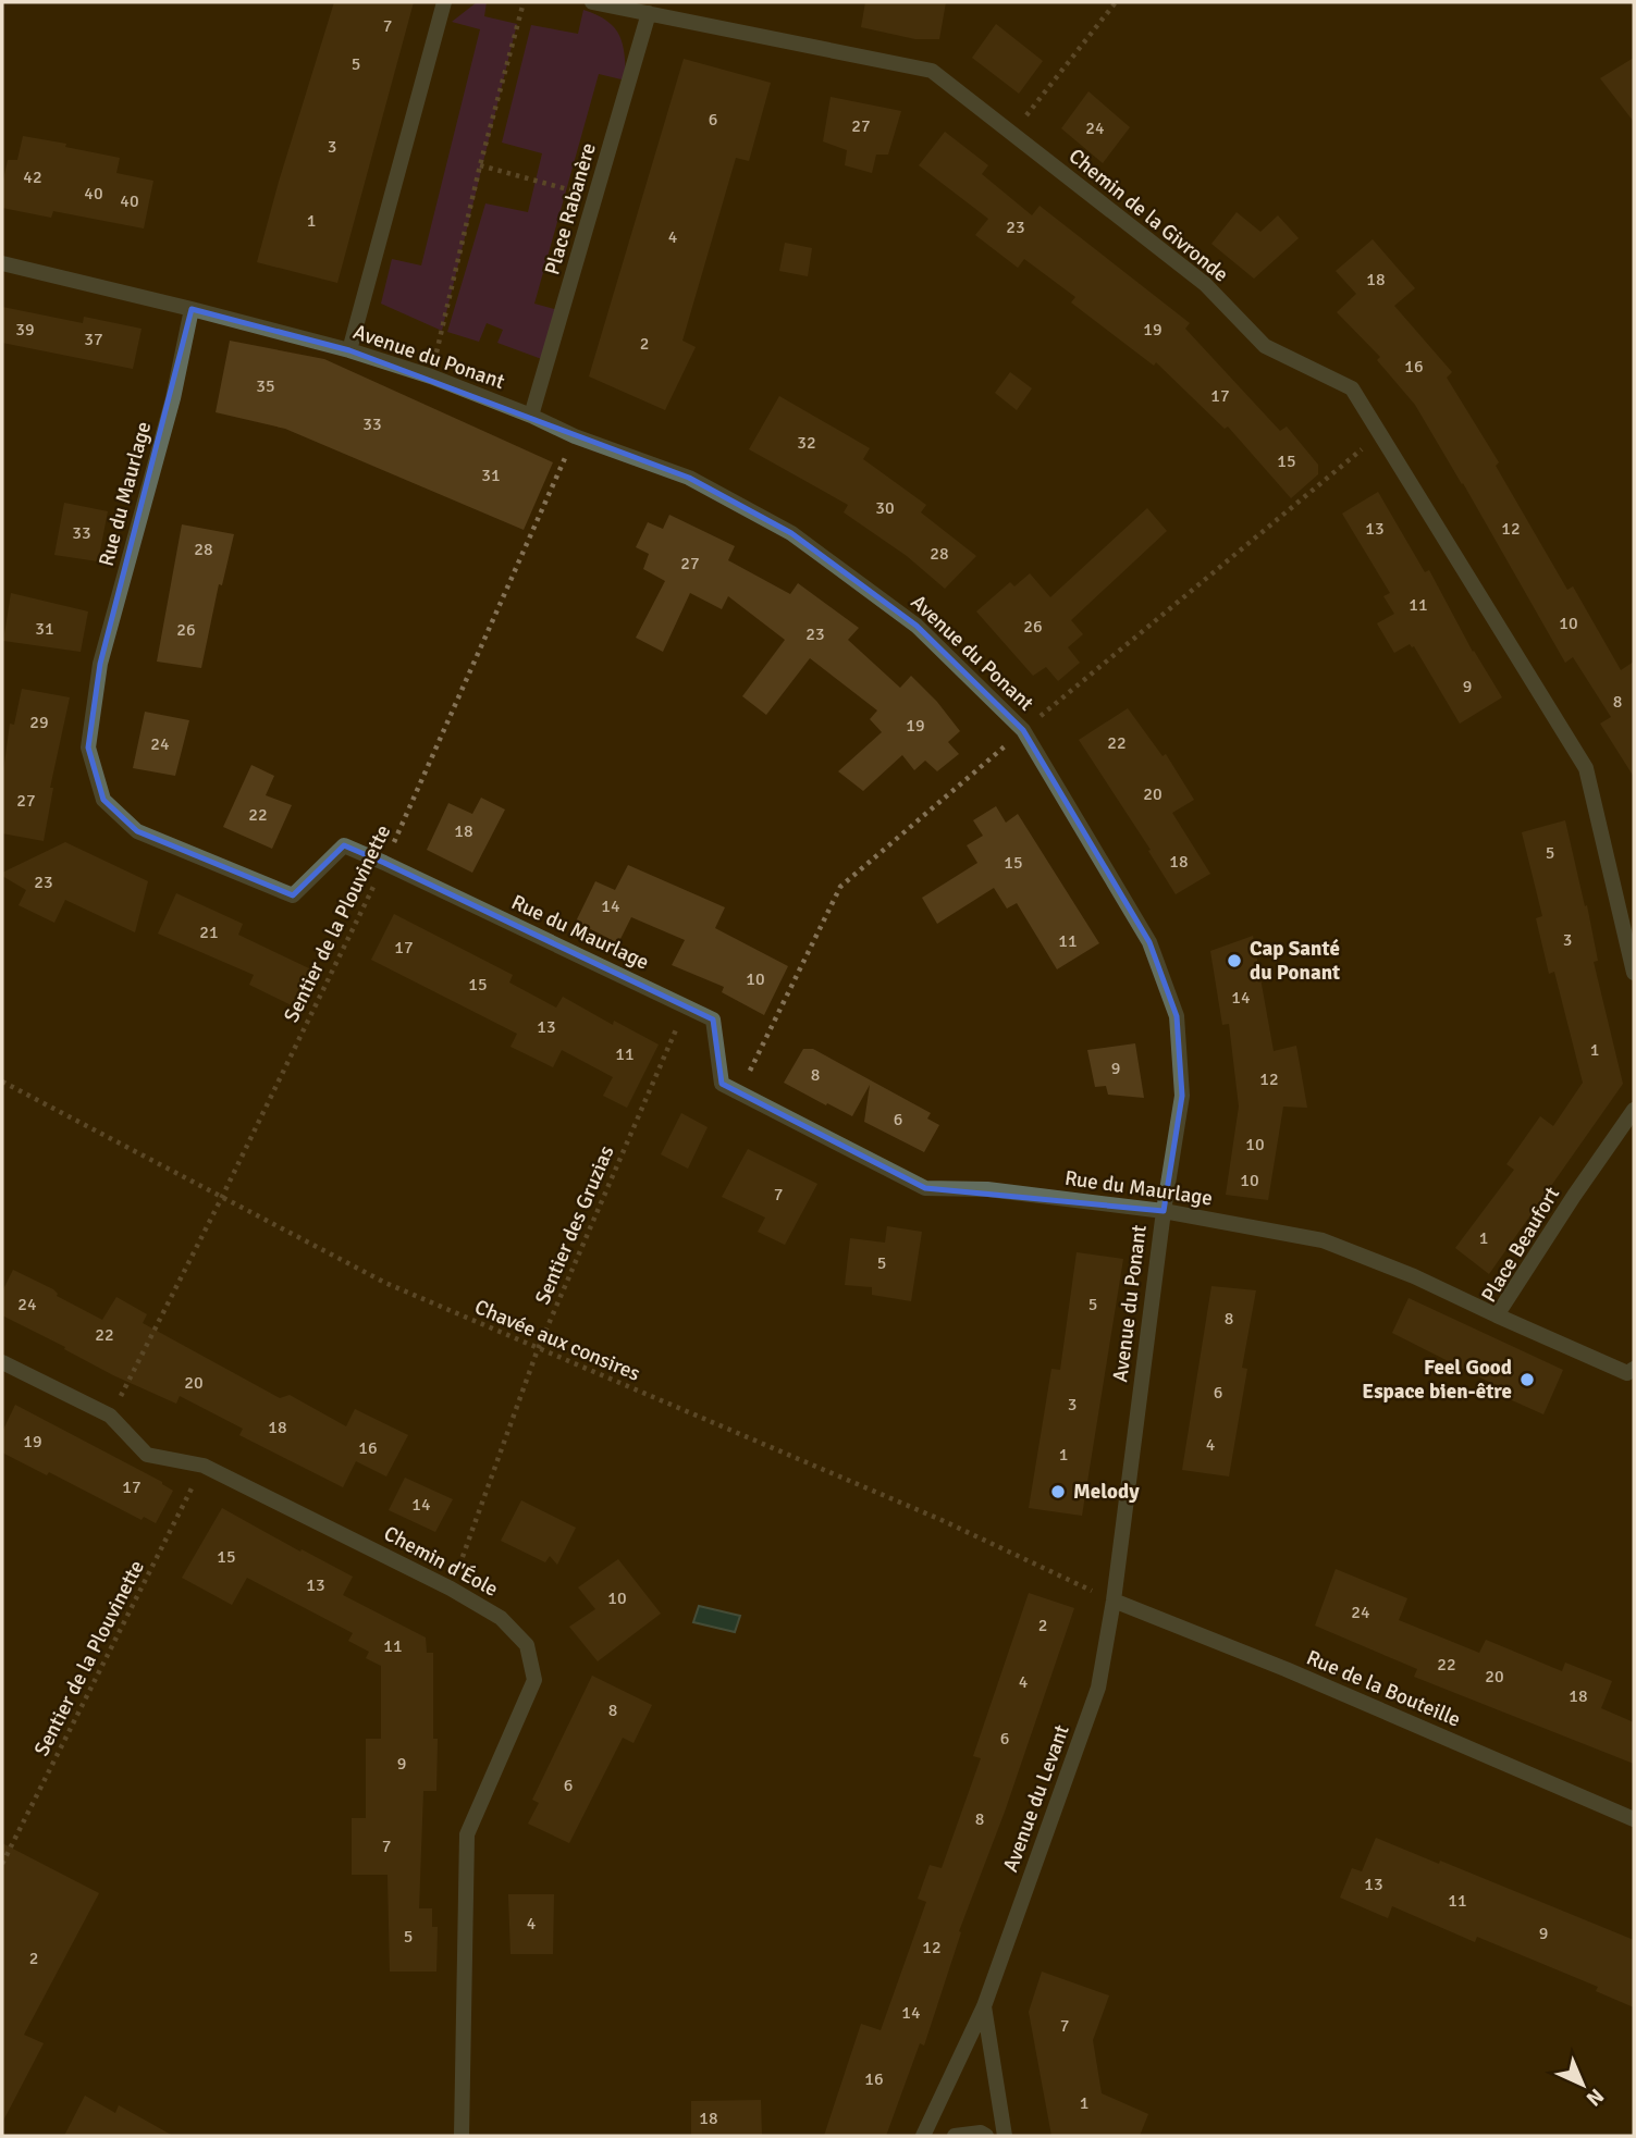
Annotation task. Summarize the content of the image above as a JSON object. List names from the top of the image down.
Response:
{
  "streets": {
    "street": [
      "Place Rabanère",
      "Chemin de la Givronde",
      "Avenue du Ponant",
      "Rue du Maurlage",
      "Place Beaufort",
      "Chemin d'Éole",
      "Rue de la Bouteille",
      "Avenue du Levant"
    ],
    "path": ["Sentier de la Plouvinette", "Sentier des Gruzias", "Chavée aux consires"]
  },
  "crossings": [
    ["Place Rabanère", "Chemin de la Givronde"],
    ["Place Rabanère", "Avenue du Ponant"],
    ["Avenue du Ponant", "Rue du Maurlage"],
    ["Avenue du Ponant", "Sentier de la Plouvinette"],
    ["Avenue du Ponant", "Chavée aux consires"],
    ["Avenue du Ponant", "Rue de la Bouteille"],
    ["Avenue du Ponant", "Avenue du Levant"],
    ["Rue du Maurlage", "Sentier de la Plouvinette"],
    ["Rue du Maurlage", "Sentier des Gruzias"],
    ["Rue du Maurlage", "Place Beaufort"],
    ["Sentier de la Plouvinette", "Chavée aux consires"],
    ["Sentier de la Plouvinette", "Chemin d'Éole"],
    ["Sentier des Gruzias", "Chavée aux consires"],
    ["Sentier des Gruzias", "Chemin d'Éole"],
    ["Chavée aux consires", "Rue de la Bouteille"],
    ["Chavée aux consires", "Avenue du Levant"],
    ["Rue de la Bouteille", "Avenue du Levant"]
  ],
  "places": ["Cap Santé du Ponant", "Feel Good Espace bien-être", "Melody"],
  "house_numbers": [
    "7",
    "5",
    "6",
    "27",
    "24",
    "3",
    "42",
    "40",
    "40",
    "1",
    "23",
    "4",
    "18",
    "39",
    "19",
    "37",
    "2",
    "16",
    "35",
    "17",
    "33",
    "32",
    "15",
    "31",
    "30",
    "13",
    "12",
    "33",
    "28",
    "28",
    "27",
    "11",
    "10",
    "26",
    "31",
    "26",
    "23",
    "9",
    "8",
    "29",
    "19",
    "22",
    "24",
    "20",
    "27",
    "22",
    "18",
    "5",
    "18",
    "15",
    "23",
    "14",
    "21",
    "3",
    "11",
    "17",
    "10",
    "15",
    "14",
    "13",
    "1",
    "11",
    "9",
    "8",
    "12",
    "6",
    "10",
    "10",
    "7",
    "1",
    "5",
    "24",
    "5",
    "8",
    "22",
    "20",
    "6",
    "3",
    "18",
    "19",
    "4",
    "16",
    "1",
    "17",
    "14",
    "15",
    "13",
    "10",
    "24",
    "2",
    "11",
    "22",
    "20",
    "4",
    "18",
    "8",
    "6",
    "9",
    "6",
    "8",
    "7",
    "13",
    "11",
    "4",
    "9",
    "5",
    "12",
    "2",
    "14",
    "7",
    "16",
    "1",
    "18"
  ],
  "north": "bottom right"
}
